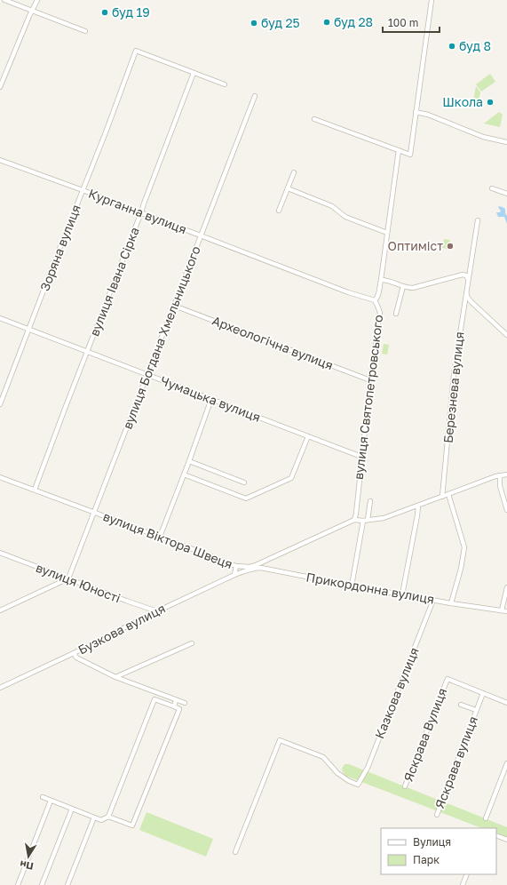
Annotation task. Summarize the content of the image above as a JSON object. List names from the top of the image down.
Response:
{
  "streets": {
    "street": [
      "Курганна вулиця",
      "Зоряна вулиця",
      "вулиця Івана Сірка",
      "вулиця Богдана Хмельницького",
      "Археологічна вулиця",
      "Березнева вулиця",
      "вулиця Святопетровського",
      "Чумацька вулиця",
      "вулиця Віктора Швеця",
      "вулиця Юності",
      "Прикордонна вулиця",
      "Бузкова вулиця",
      "Казкова вулиця",
      "Яскрава Вулиця",
      "Яскрава вулиця"
    ]
  },
  "crossings": [
    ["Курганна вулиця", "Зоряна вулиця"],
    ["Курганна вулиця", "вулиця Івана Сірка"],
    ["Курганна вулиця", "вулиця Богдана Хмельницького"],
    ["Курганна вулиця", "вулиця Святопетровського"],
    ["Зоряна вулиця", "вулиця Івана Сірка"],
    ["Зоряна вулиця", "Чумацька вулиця"],
    ["вулиця Івана Сірка", "Чумацька вулиця"],
    ["вулиця Івана Сірка", "вулиця Віктора Швеця"],
    ["вулиця Богдана Хмельницького", "Археологічна вулиця"],
    ["вулиця Богдана Хмельницького", "Чумацька вулиця"],
    ["вулиця Богдана Хмельницького", "вулиця Віктора Швеця"],
    ["вулиця Богдана Хмельницького", "вулиця Юності"],
    ["Археологічна вулиця", "вулиця Святопетровського"],
    ["вулиця Святопетровського", "Чумацька вулиця"],
    ["вулиця Святопетровського", "вулиця Віктора Швеця"],
    ["вулиця Юності", "Бузкова вулиця"],
    ["Прикордонна вулиця", "Бузкова вулиця"],
    ["Прикордонна вулиця", "Казкова вулиця"],
    ["Яскрава Вулиця", "Яскрава вулиця"]
  ],
  "places": [
    "буд 19",
    "буд 28",
    "буд 25",
    "буд 8",
    "Школа",
    "Оптиміст"
  ],
  "legend": ["Вулиця", "Парк"],
  "scale_bar": "100 m",
  "north": "bottom"
}
